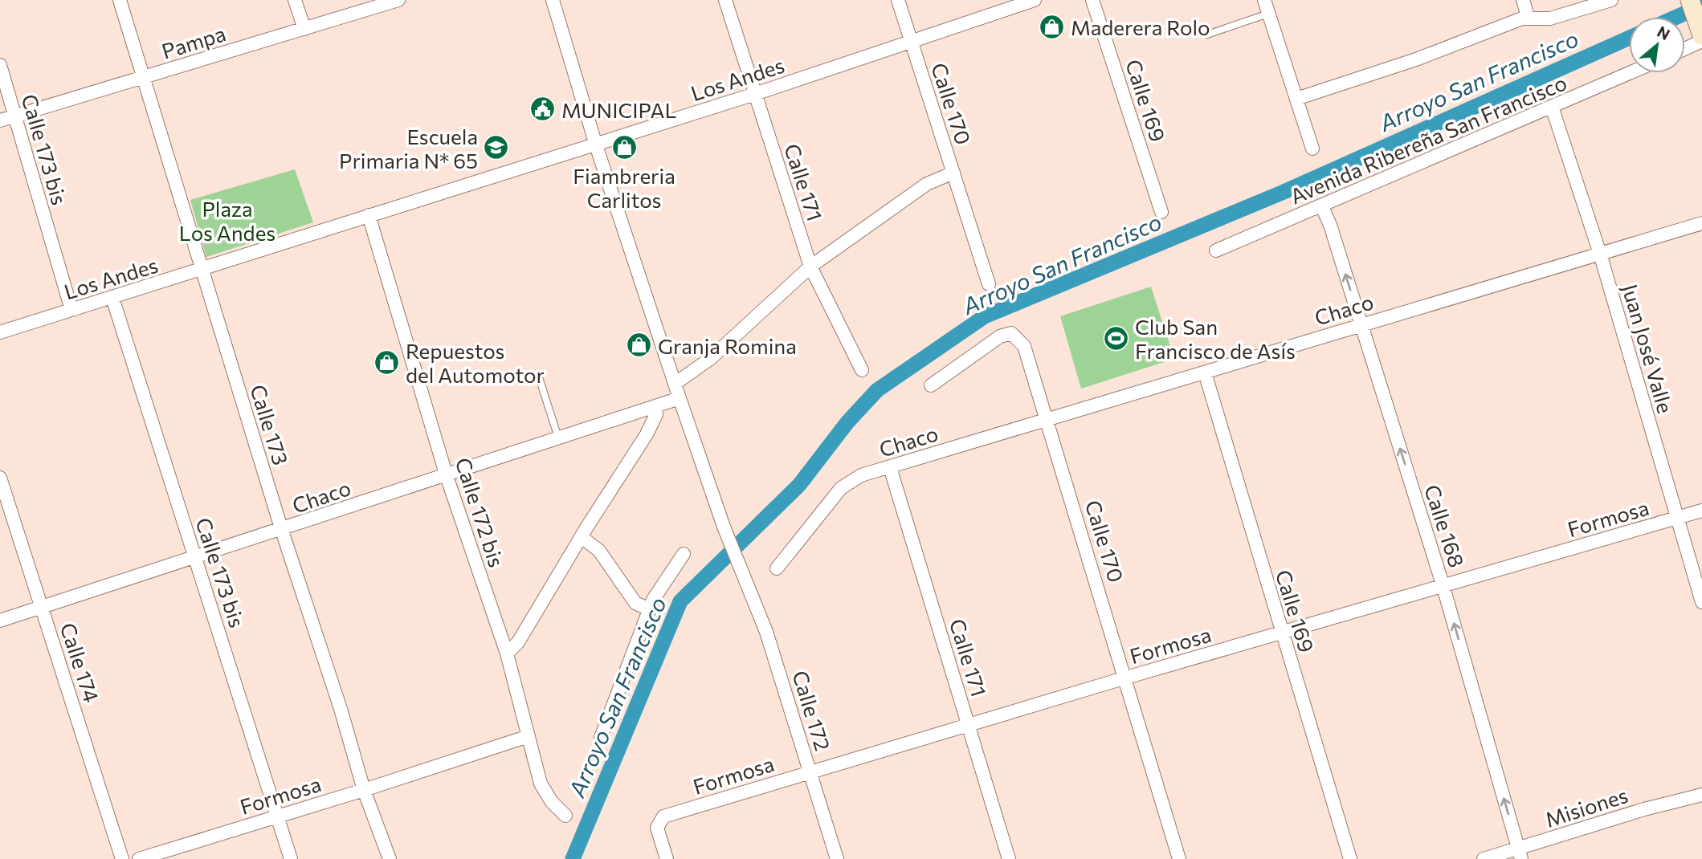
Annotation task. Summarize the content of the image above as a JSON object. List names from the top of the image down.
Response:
{
  "streets": {
    "street": [
      "Pampa",
      "Los Andes",
      "Calle 169",
      "Calle 170",
      "Avenida Ribereña San Francisco",
      "Calle 173 bis",
      "Calle 171",
      "Chaco",
      "Juan José Valle",
      "Calle 173",
      "Calle 172 bis",
      "Formosa",
      "Calle 168",
      "Calle 174",
      "Calle 172",
      "Misiones"
    ]
  },
  "crossings": [
    ["Pampa", "Calle 173 bis"],
    ["Pampa", "Calle 173"],
    ["Los Andes", "Calle 170"],
    ["Los Andes", "Calle 173 bis"],
    ["Los Andes", "Calle 171"],
    ["Los Andes", "Calle 173"],
    ["Los Andes", "Calle 172 bis"],
    ["Los Andes", "Calle 172"],
    ["Calle 169", "Chaco"],
    ["Calle 169", "Formosa"],
    ["Calle 170", "Chaco"],
    ["Calle 170", "Formosa"],
    ["Avenida Ribereña San Francisco", "Juan José Valle"],
    ["Avenida Ribereña San Francisco", "Calle 168"],
    ["Calle 173 bis", "Chaco"],
    ["Calle 173 bis", "Formosa"],
    ["Calle 171", "Chaco"],
    ["Calle 171", "Formosa"],
    ["Chaco", "Juan José Valle"],
    ["Chaco", "Calle 173"],
    ["Chaco", "Calle 172 bis"],
    ["Chaco", "Calle 168"],
    ["Chaco", "Calle 174"],
    ["Chaco", "Calle 172"],
    ["Juan José Valle", "Formosa"],
    ["Calle 173", "Formosa"],
    ["Calle 172 bis", "Formosa"],
    ["Formosa", "Calle 168"],
    ["Formosa", "Calle 172"],
    ["Calle 168", "Misiones"]
  ],
  "one_way": ["Calle 168"],
  "water": ["Arroyo San Francisco"],
  "parks": ["Plaza Los Andes"],
  "places": {
    "shop": [
      "Maderera Rolo",
      "Fiambreria Carlitos",
      "Granja Romina",
      "Repuestos del Automotor"
    ],
    "public building": ["MUNICIPAL"],
    "school or university": ["Escuela Primaria N* 65"],
    "sports": ["Club San Francisco de Asís"]
  },
  "north": "top right"
}
